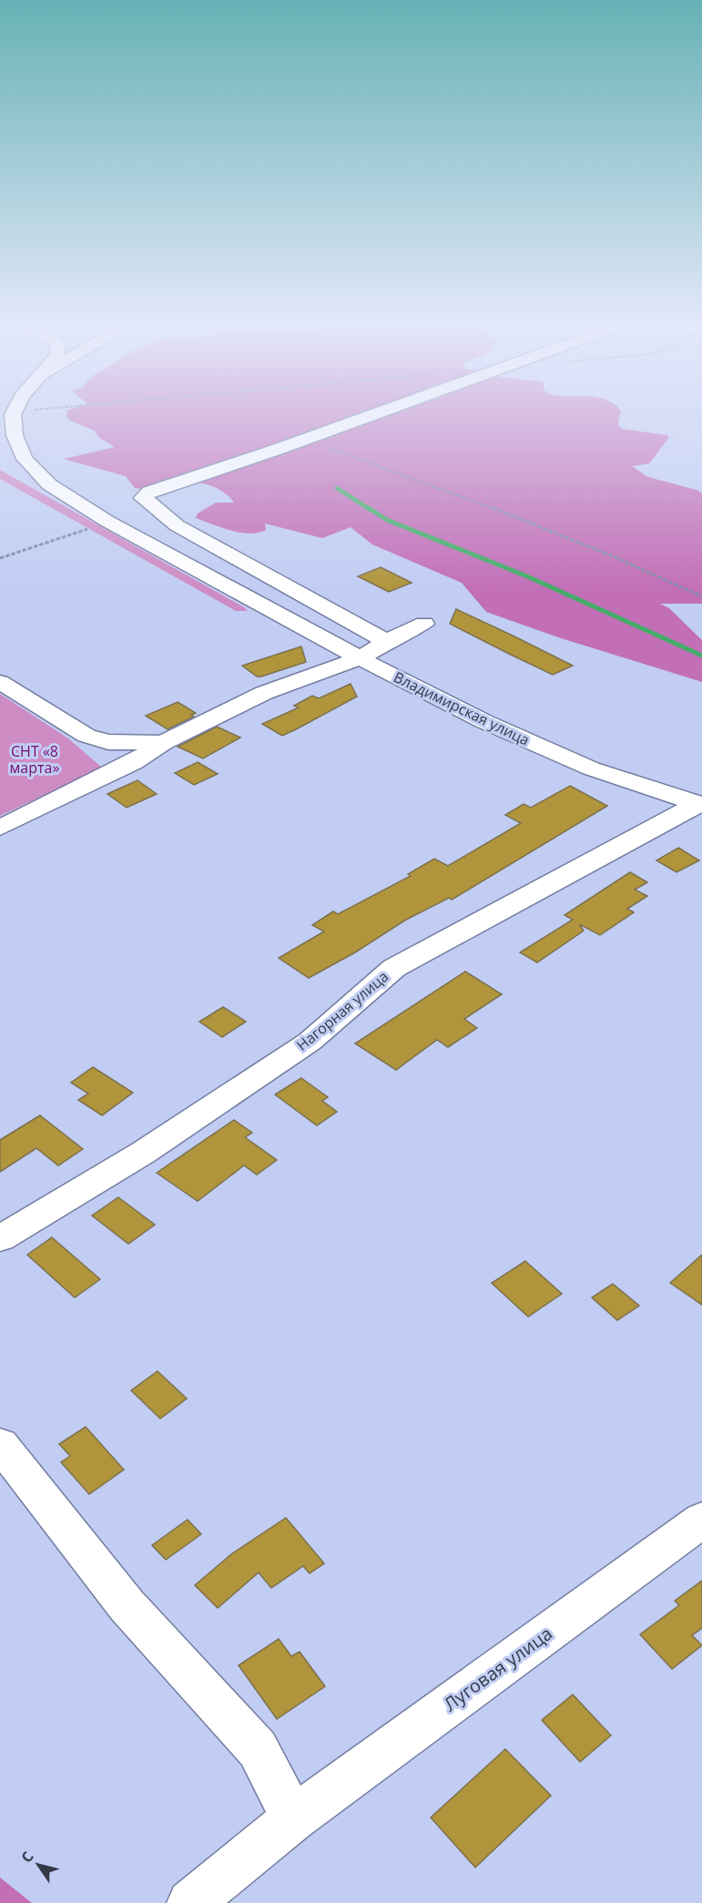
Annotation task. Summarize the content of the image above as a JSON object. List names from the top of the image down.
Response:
{
  "streets": {
    "street": ["Владимирская улица", "Нагорная улица", "Луговая улица"]
  },
  "crossings": [
    ["Владимирская улица", "Нагорная улица"]
  ],
  "parks": ["СНТ «8 марта»"],
  "north": "top left"
}
